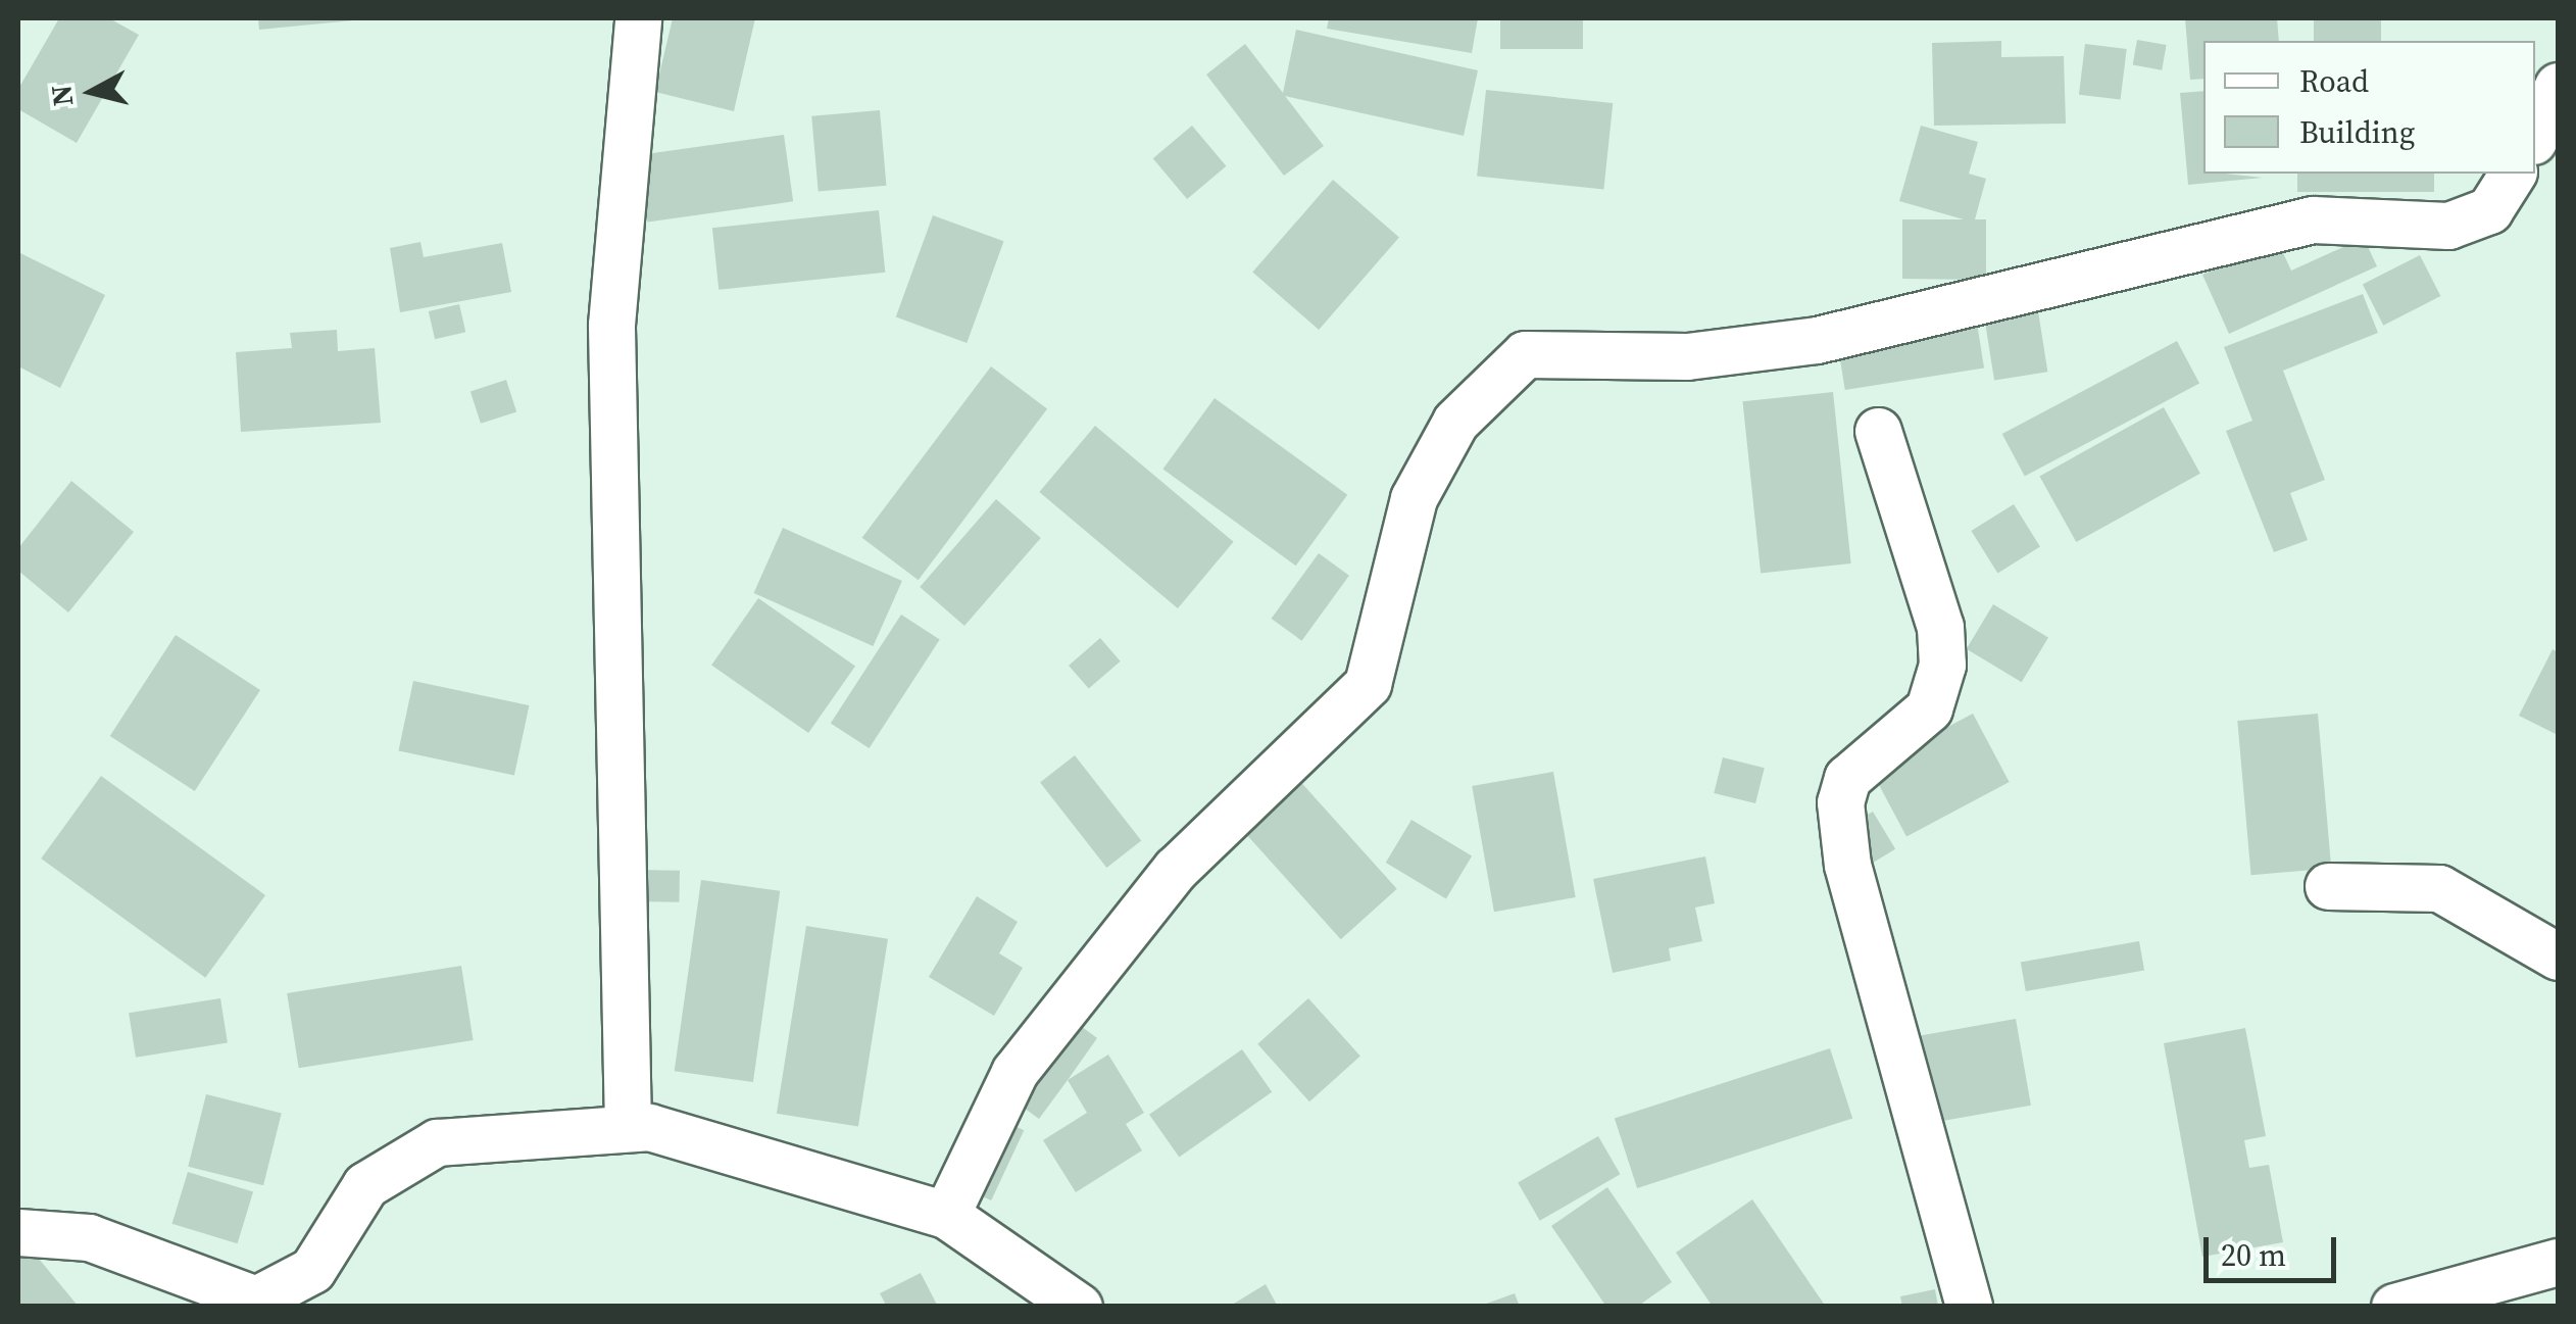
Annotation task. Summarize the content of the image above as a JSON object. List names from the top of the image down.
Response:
{
  "legend": ["Road", "Building"],
  "scale_bar": "20 m",
  "north": "left"
}
